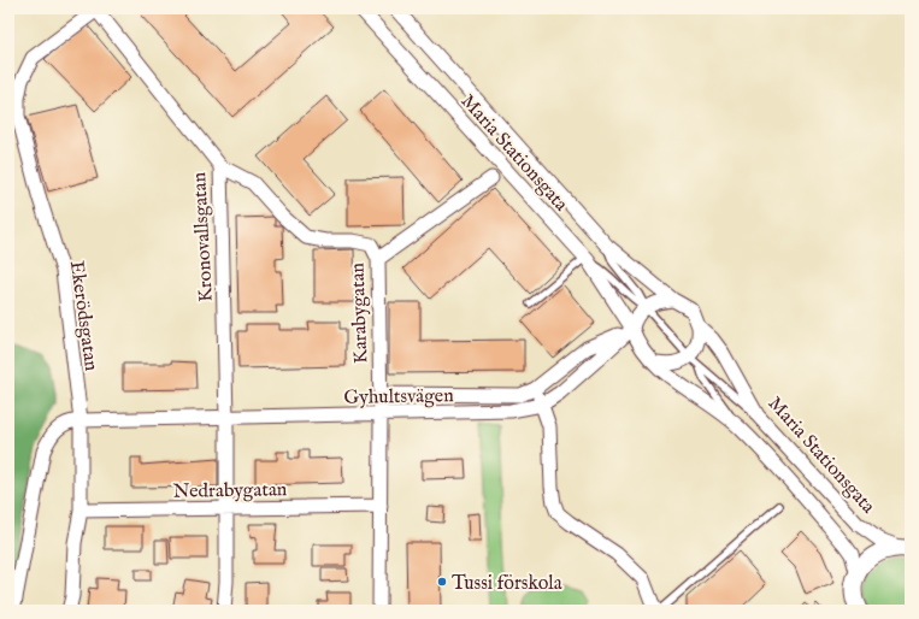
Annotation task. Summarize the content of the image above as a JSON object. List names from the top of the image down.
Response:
{
  "streets": {
    "street": [
      "Maria Stationsgata",
      "Kronovallsgatan",
      "Karabygatan",
      "Ekerödsgatan",
      "Gyhultsvägen",
      "Nedrabygatan"
    ]
  },
  "crossings": [
    ["Maria Stationsgata", "Gyhultsvägen"],
    ["Kronovallsgatan", "Karabygatan"],
    ["Kronovallsgatan", "Ekerödsgatan"],
    ["Kronovallsgatan", "Gyhultsvägen"],
    ["Kronovallsgatan", "Nedrabygatan"],
    ["Karabygatan", "Gyhultsvägen"],
    ["Karabygatan", "Nedrabygatan"],
    ["Ekerödsgatan", "Gyhultsvägen"],
    ["Ekerödsgatan", "Nedrabygatan"]
  ],
  "places": ["Tussi förskola"]
}
